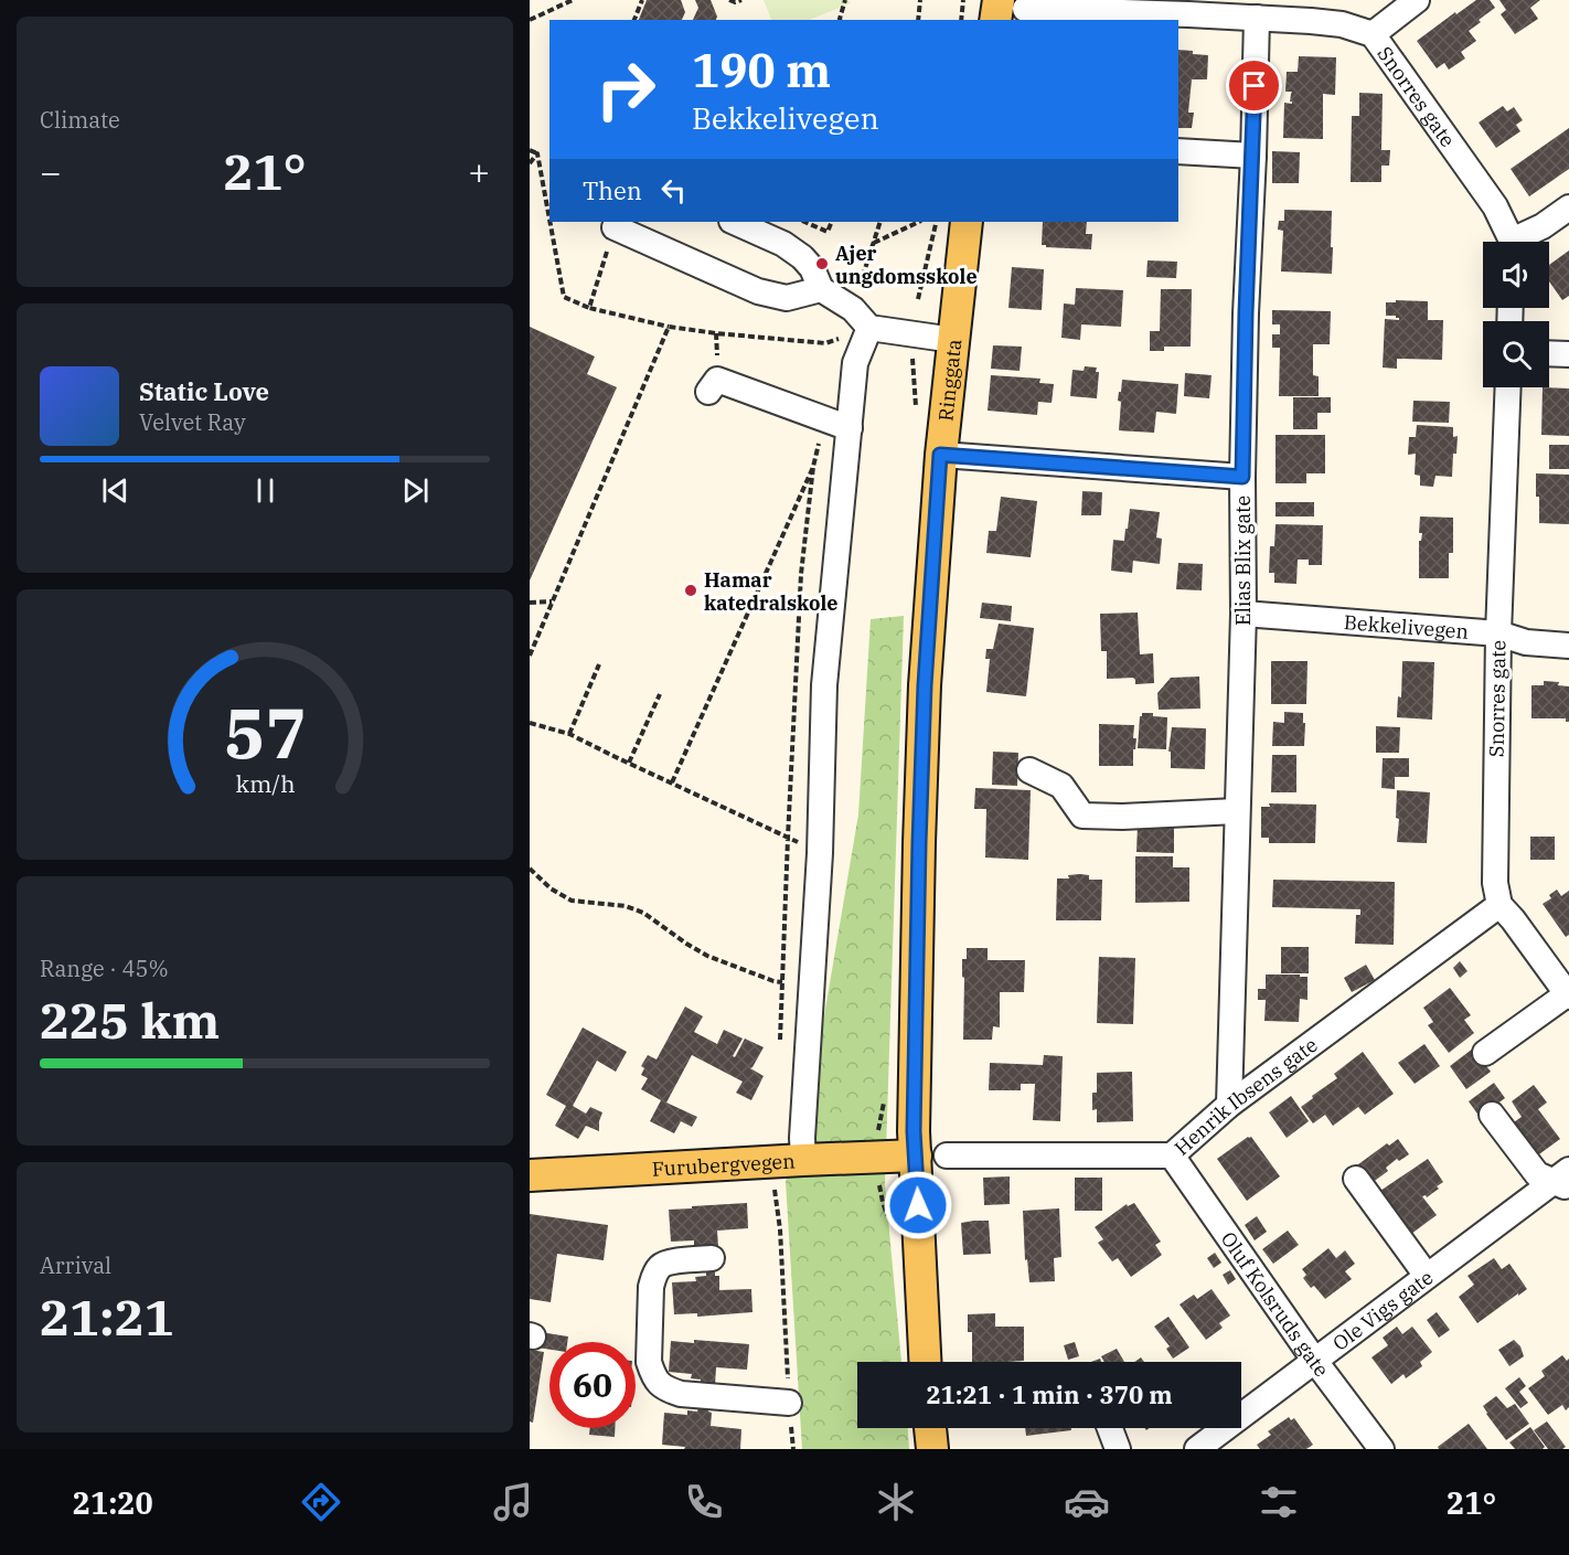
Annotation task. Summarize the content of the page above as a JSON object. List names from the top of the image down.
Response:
{
  "streets": {
    "main road": ["Ringgata", "Furubergvegen"],
    "street": [
      "Snorres gate",
      "Elias Blix gate",
      "Bekkelivegen",
      "Henrik Ibsens gate",
      "Oluf Kolsruds gate",
      "Ole Vigs gate"
    ]
  },
  "crossings": [
    ["Snorres gate", "Elias Blix gate"],
    ["Snorres gate", "Bekkelivegen"],
    ["Snorres gate", "Henrik Ibsens gate"],
    ["Ringgata", "Henrik Ibsens gate"],
    ["Ringgata", "Furubergvegen"],
    ["Elias Blix gate", "Bekkelivegen"],
    ["Elias Blix gate", "Henrik Ibsens gate"],
    ["Henrik Ibsens gate", "Furubergvegen"],
    ["Henrik Ibsens gate", "Oluf Kolsruds gate"],
    ["Oluf Kolsruds gate", "Ole Vigs gate"]
  ],
  "places": ["Ajer ungdomsskole", "Hamar katedralskole"],
  "page": {
    "tile": [
      "Climate",
      ["Range · 45%", "225 km"],
      ["Arrival", "21:21"]
    ],
    "turn": ["190 m", "Bekkelivegen"],
    "heat": ["−", "21°", "+"],
    "then": "Then",
    "song": ["Static Love", "Velvet Ray"],
    "limit": "60",
    "trip": "21:21 · 1 min · 370 m",
    "tabs": ["21:20", "21°"],
    "gauge": ["57", "km/h"]
  }
}
